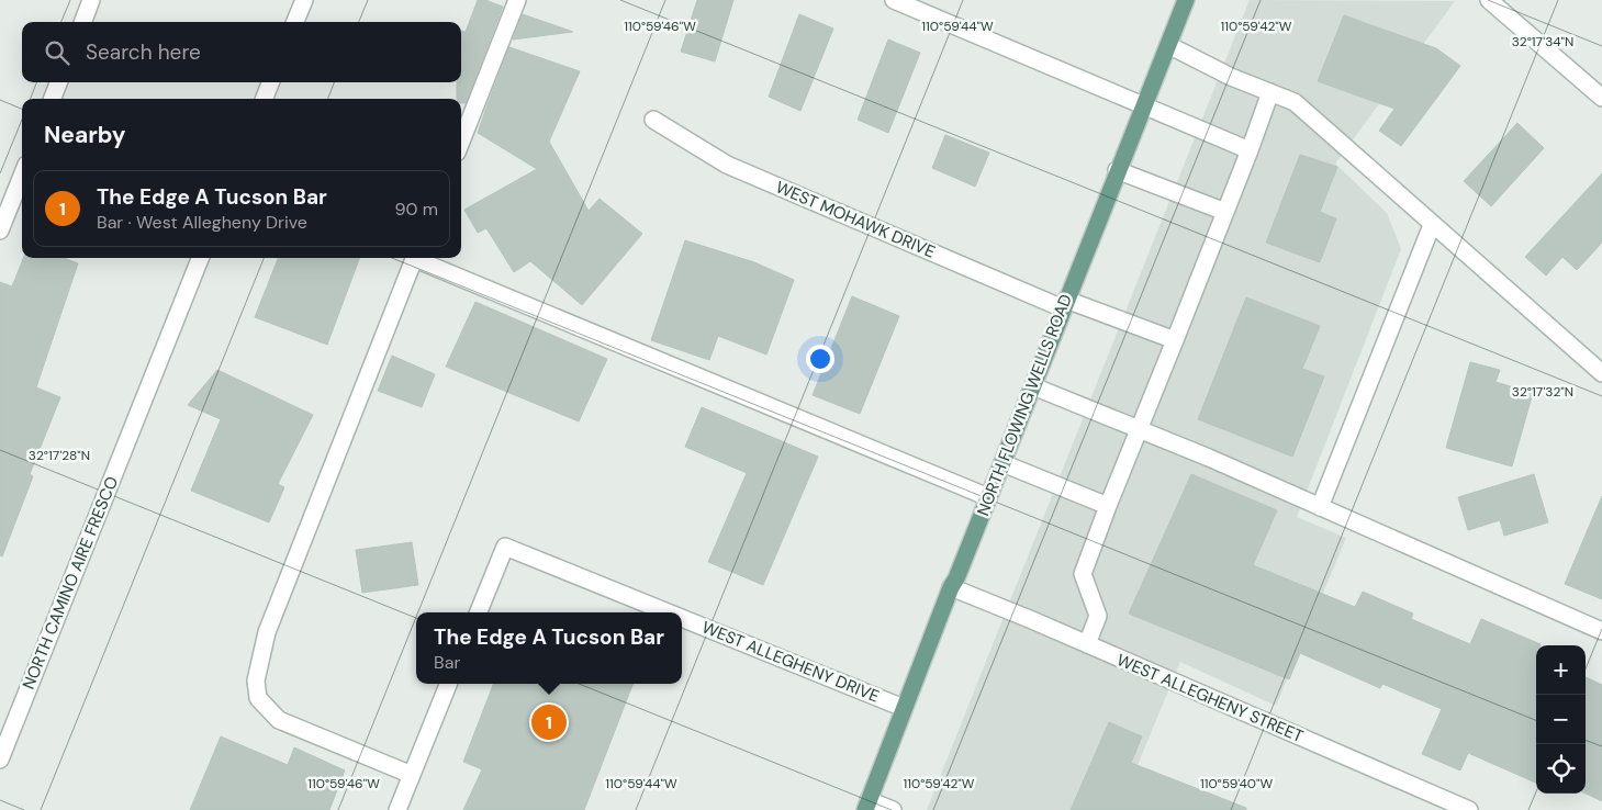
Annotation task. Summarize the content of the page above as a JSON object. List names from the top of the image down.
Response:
{
  "streets": {
    "main road": ["NORTH FLOWING WELLS ROAD"],
    "street": [
      "WEST MOHAWK DRIVE",
      "NORTH CAMINO AIRE FRESCO",
      "WEST ALLEGHENY DRIVE",
      "WEST ALLEGHENY STREET"
    ]
  },
  "crossings": [
    ["WEST MOHAWK DRIVE", "NORTH FLOWING WELLS ROAD"],
    ["NORTH FLOWING WELLS ROAD", "WEST ALLEGHENY DRIVE"],
    ["NORTH FLOWING WELLS ROAD", "WEST ALLEGHENY STREET"]
  ],
  "page": {
    "search": "Search here",
    "heading": "Nearby",
    "list": [
      {
        "mark": "1",
        "name": "The Edge A Tucson Bar",
        "note": "Bar · West Allegheny Drive",
        "value": "90 m"
      }
    ],
    "popup": ["The Edge A Tucson Bar", "Bar"],
    "map_buttons": ["+", "−"],
    "pins": "1"
  },
  "coordinates": [
    "110°59'46\"W",
    "110°59'44\"W",
    "110°59'42\"W",
    "32°17'34\"N",
    "32°17'32\"N",
    "32°17'28\"N",
    "110°59'40\"W"
  ]
}
